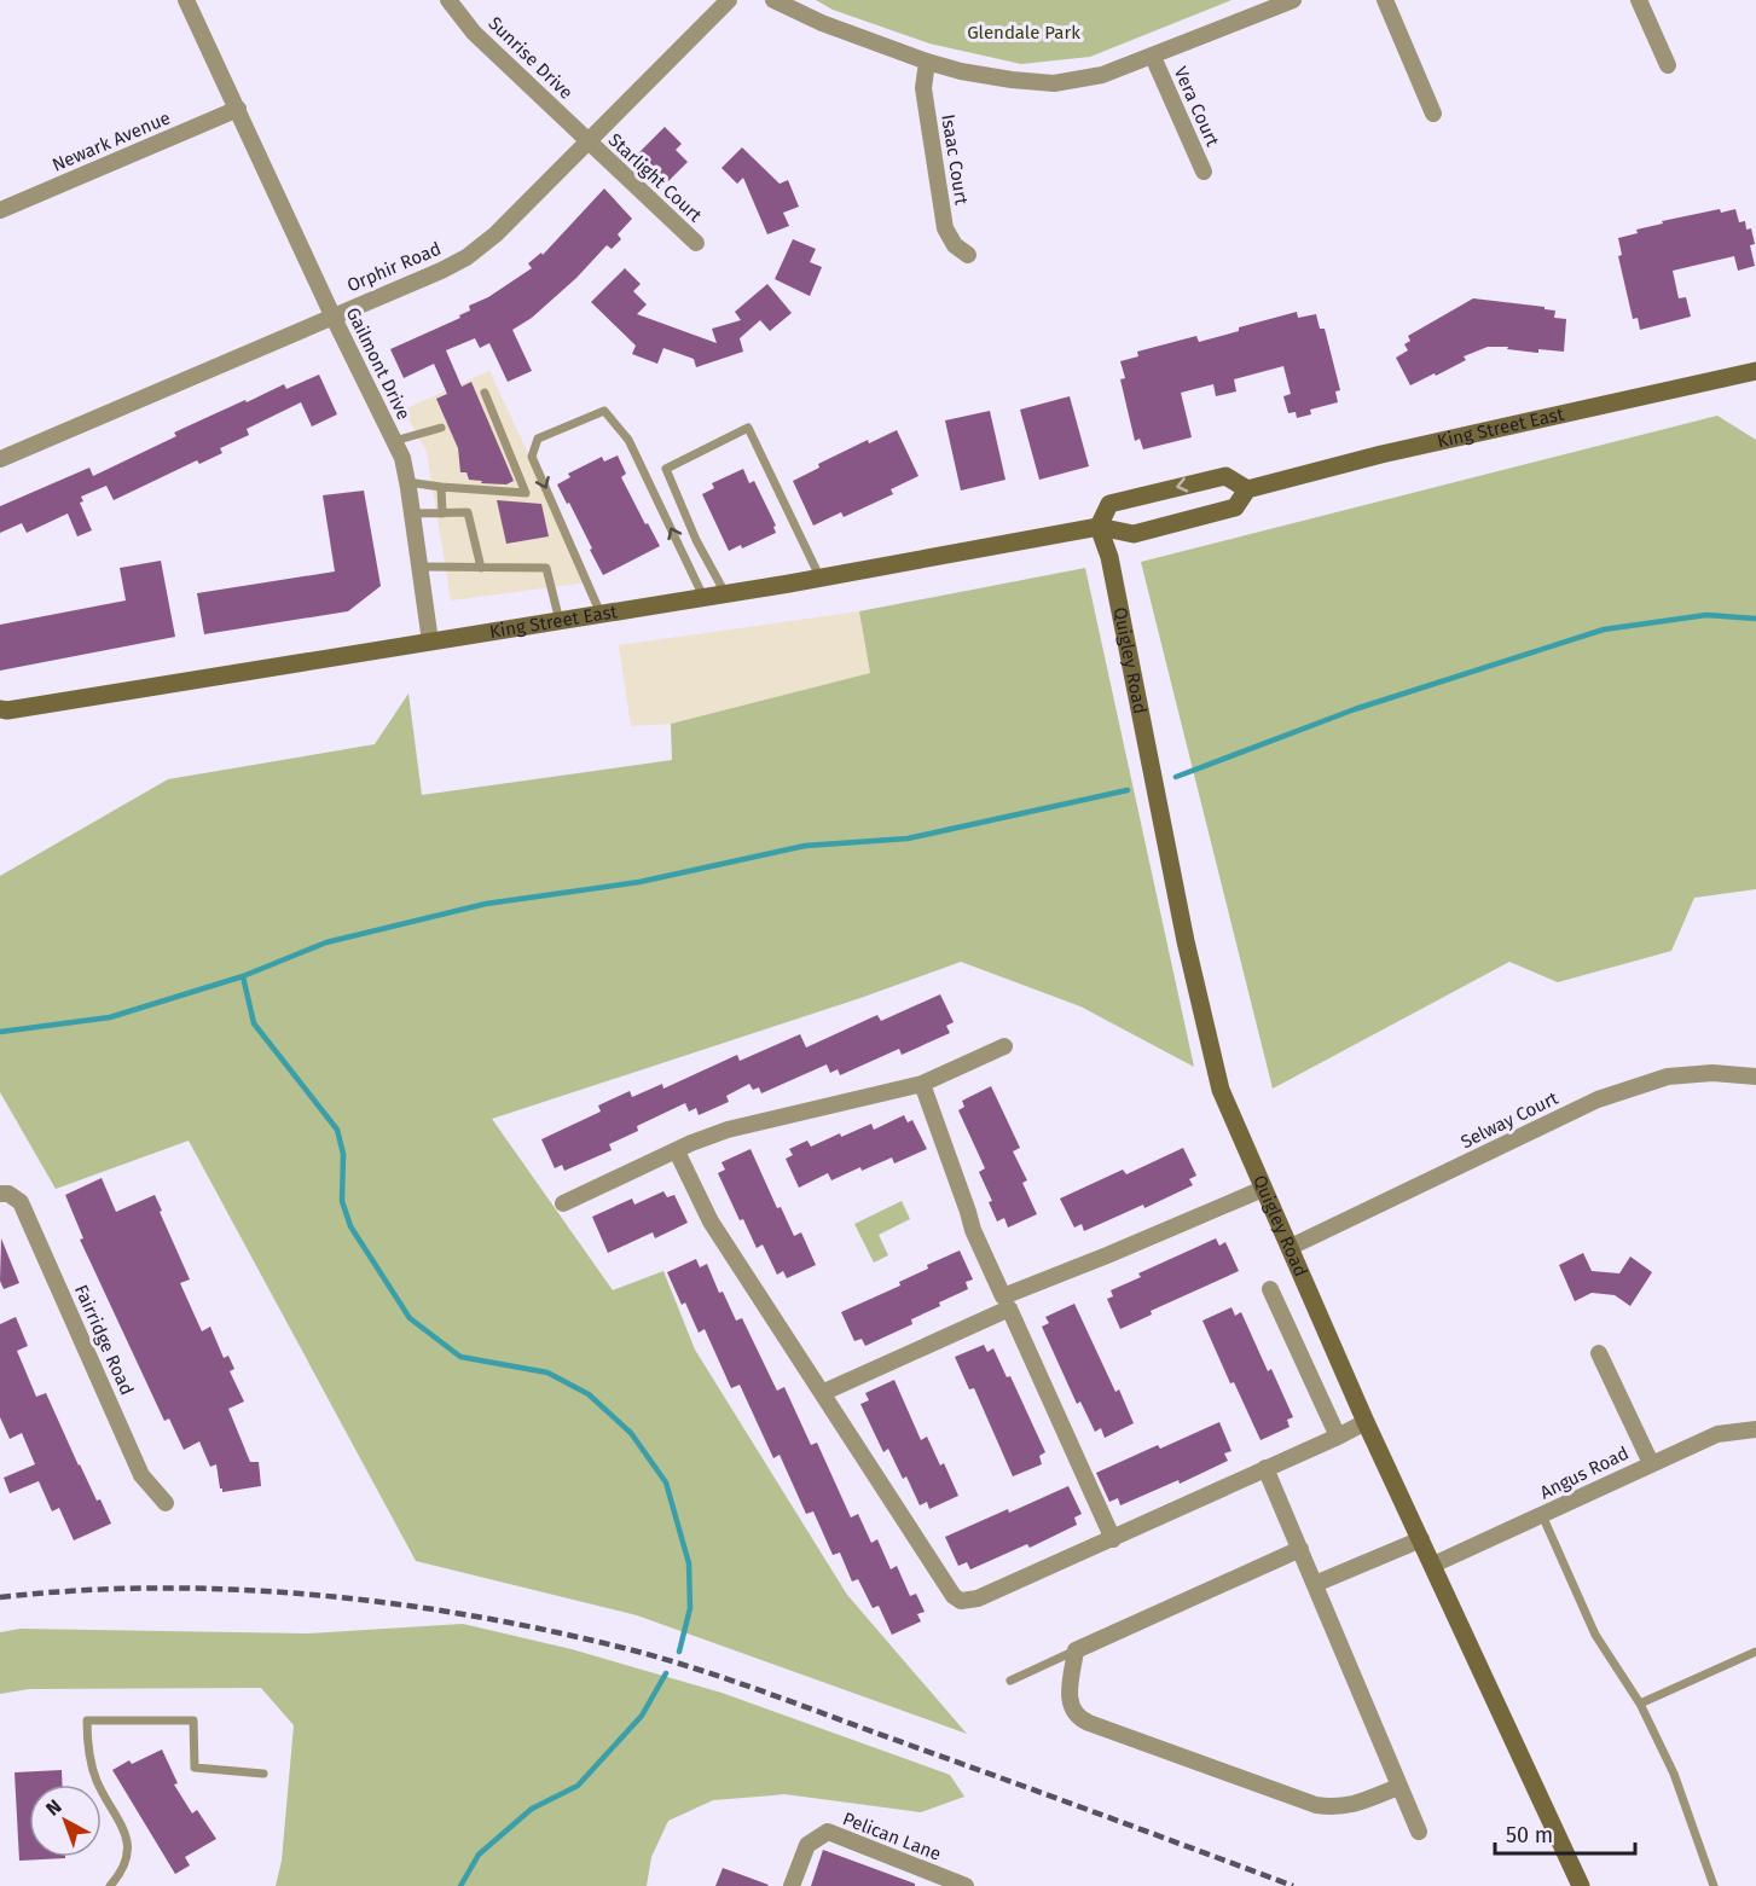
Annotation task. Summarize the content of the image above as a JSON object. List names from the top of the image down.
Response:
{
  "streets": {
    "main road": ["King Street East", "Quigley Road"],
    "street": [
      "Sunrise Drive",
      "Vera Court",
      "Newark Avenue",
      "Isaac Court",
      "Starlight Court",
      "Orphir Road",
      "Gailmont Drive",
      "Selway Court",
      "Fairridge Road",
      "Angus Road",
      "Pelican Lane"
    ]
  },
  "crossings": [
    ["Sunrise Drive", "Starlight Court"],
    ["Sunrise Drive", "Orphir Road"],
    ["Newark Avenue", "Gailmont Drive"],
    ["Starlight Court", "Orphir Road"],
    ["Orphir Road", "Gailmont Drive"],
    ["Gailmont Drive", "King Street East"],
    ["King Street East", "Quigley Road"],
    ["Quigley Road", "Selway Court"],
    ["Quigley Road", "Angus Road"]
  ],
  "parks": ["Glendale Park"],
  "scale_bar": "50 m",
  "north": "top left"
}
